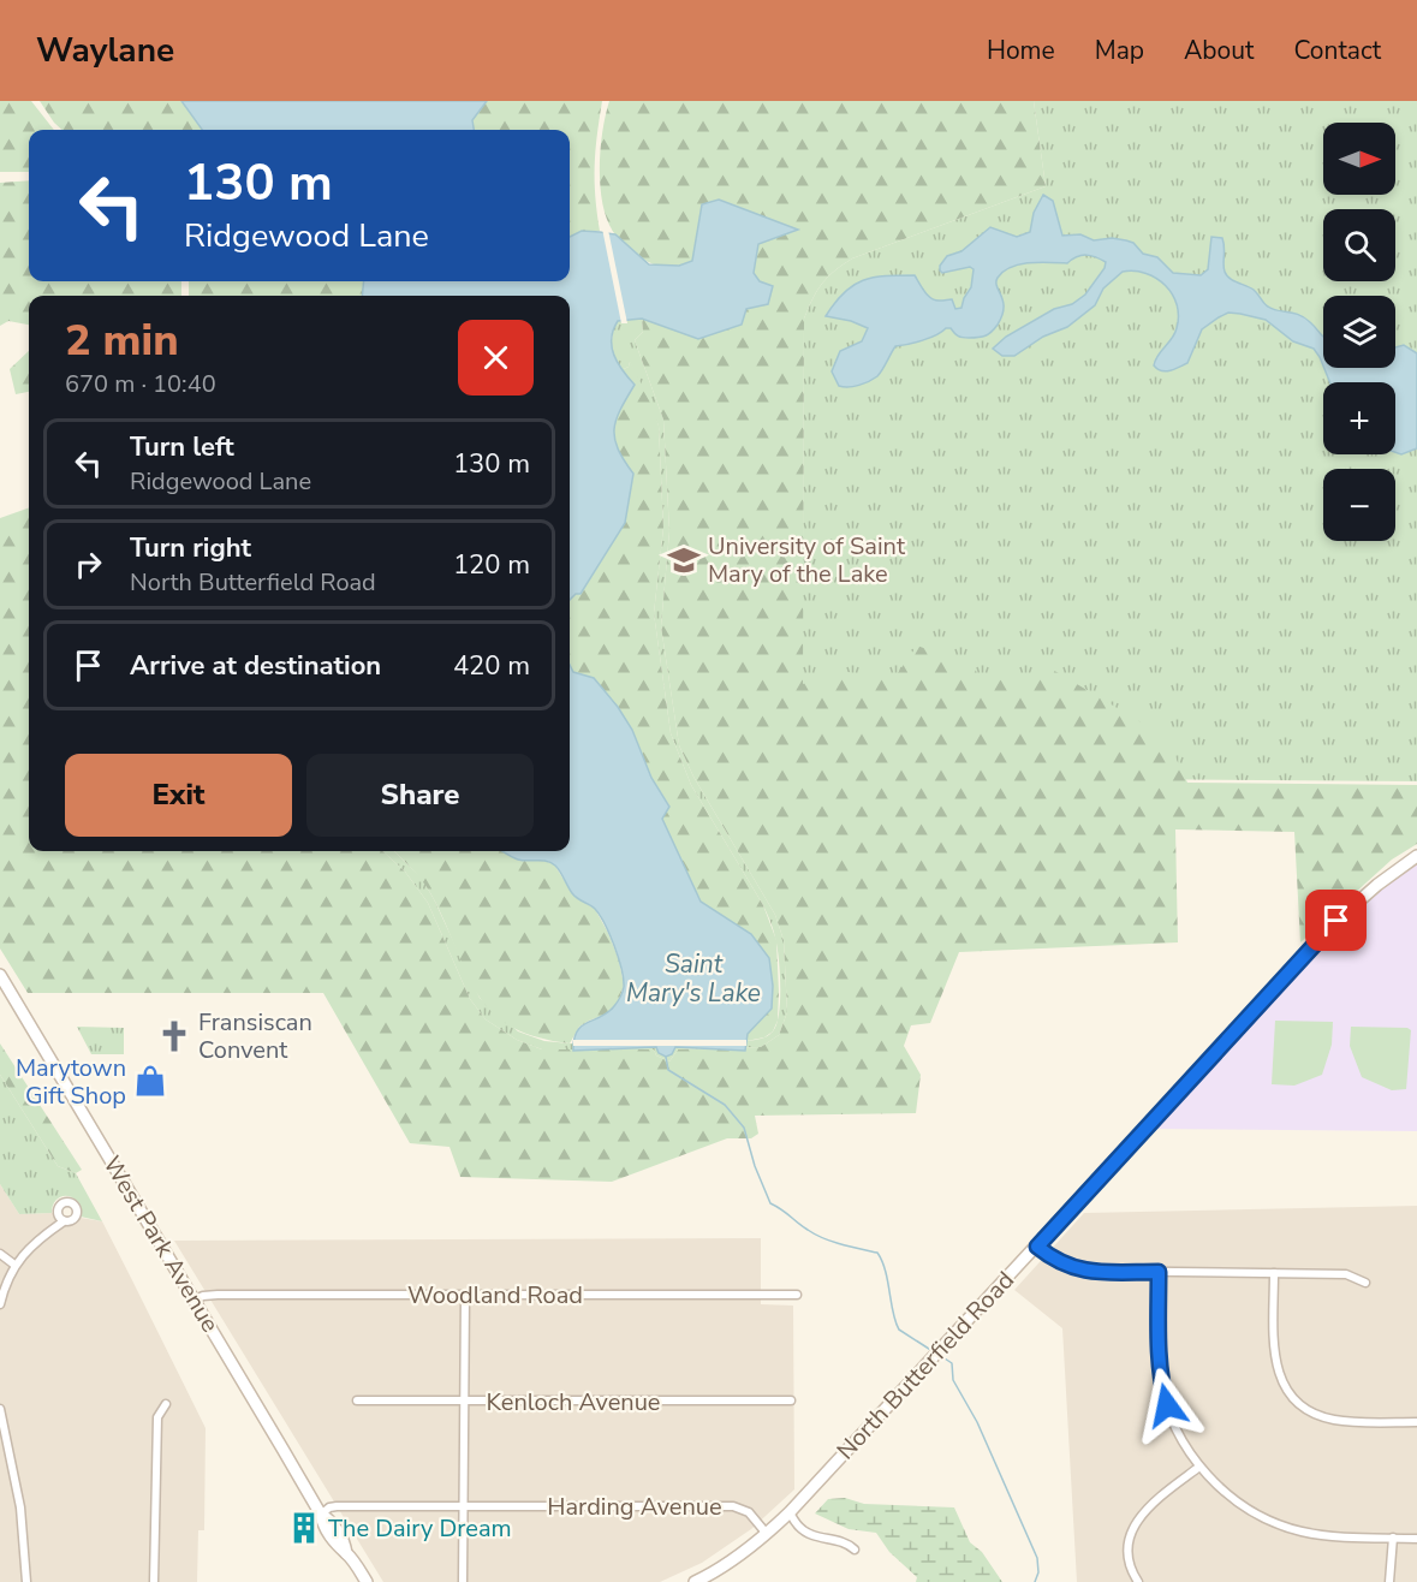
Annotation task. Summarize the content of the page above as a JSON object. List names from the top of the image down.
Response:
{
  "streets": {
    "main road": ["West Park Avenue", "North Butterfield Road"],
    "street": ["Woodland Road", "Kenloch Avenue", "Harding Avenue"]
  },
  "crossings": [
    ["West Park Avenue", "Woodland Road"],
    ["West Park Avenue", "Harding Avenue"],
    ["North Butterfield Road", "Harding Avenue"]
  ],
  "water": ["Saint Mary's Lake"],
  "places": {
    "school or university": ["University of Saint Mary of the Lake"],
    "church": ["Fransiscan Convent"],
    "shop": ["Marytown Gift Shop"],
    "building": ["The Dairy Dream"]
  },
  "north": "right",
  "page": {
    "header": "Waylane",
    "nav": [
      "Home",
      "Map",
      "About",
      "Contact"
    ],
    "map_buttons": ["+", "−"],
    "turn": ["130 m", "Ridgewood Lane"],
    "heading": ["2 min", "670 m · 10:40"],
    "list": [
      {
        "name": "Turn left",
        "note": "Ridgewood Lane",
        "value": "130 m"
      },
      {
        "name": "Turn right",
        "note": "North Butterfield Road",
        "value": "120 m"
      },
      {
        "name": "Arrive at destination",
        "value": "420 m"
      }
    ],
    "buttons": ["Exit", "Share"]
  }
}
